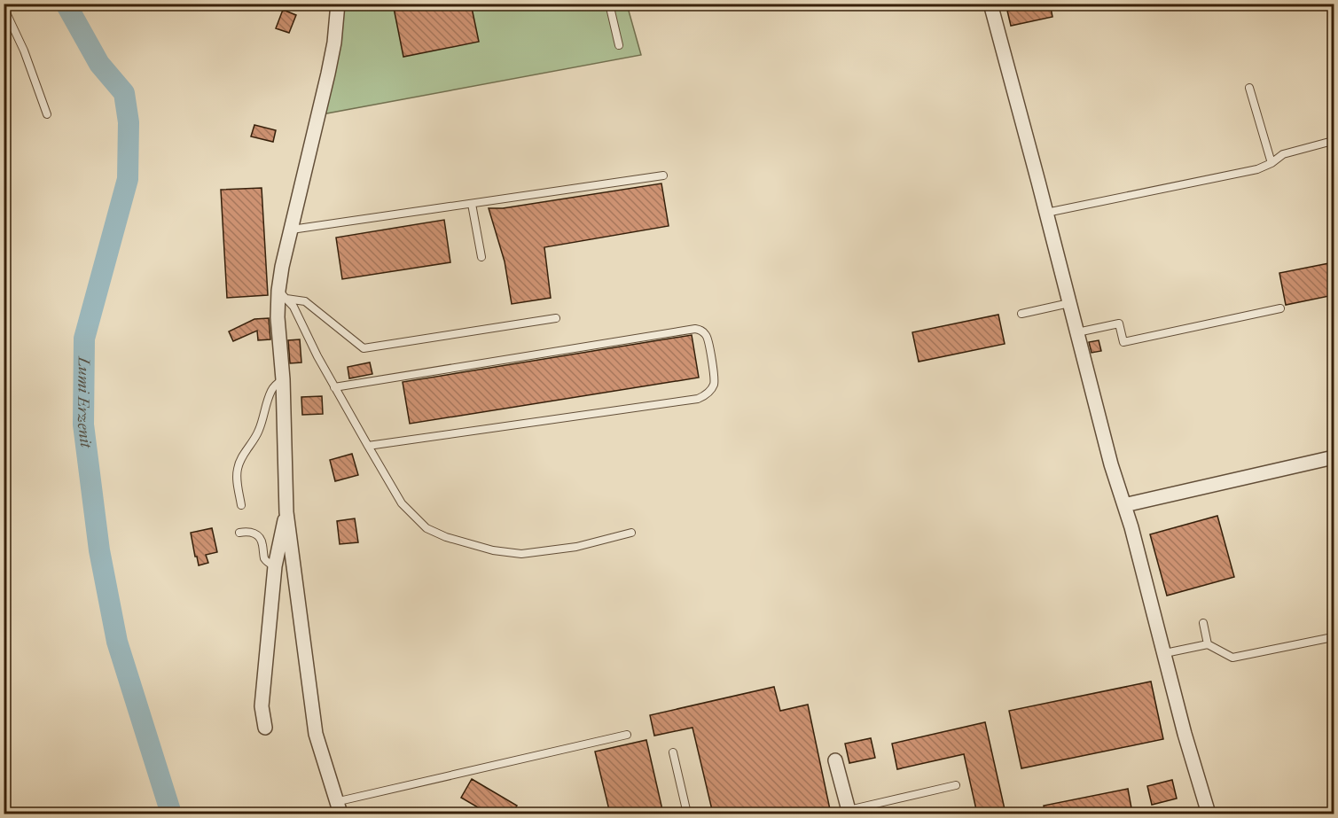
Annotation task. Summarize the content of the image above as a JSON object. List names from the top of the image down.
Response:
{
  "water": ["Lumi Erzenit"]
}
